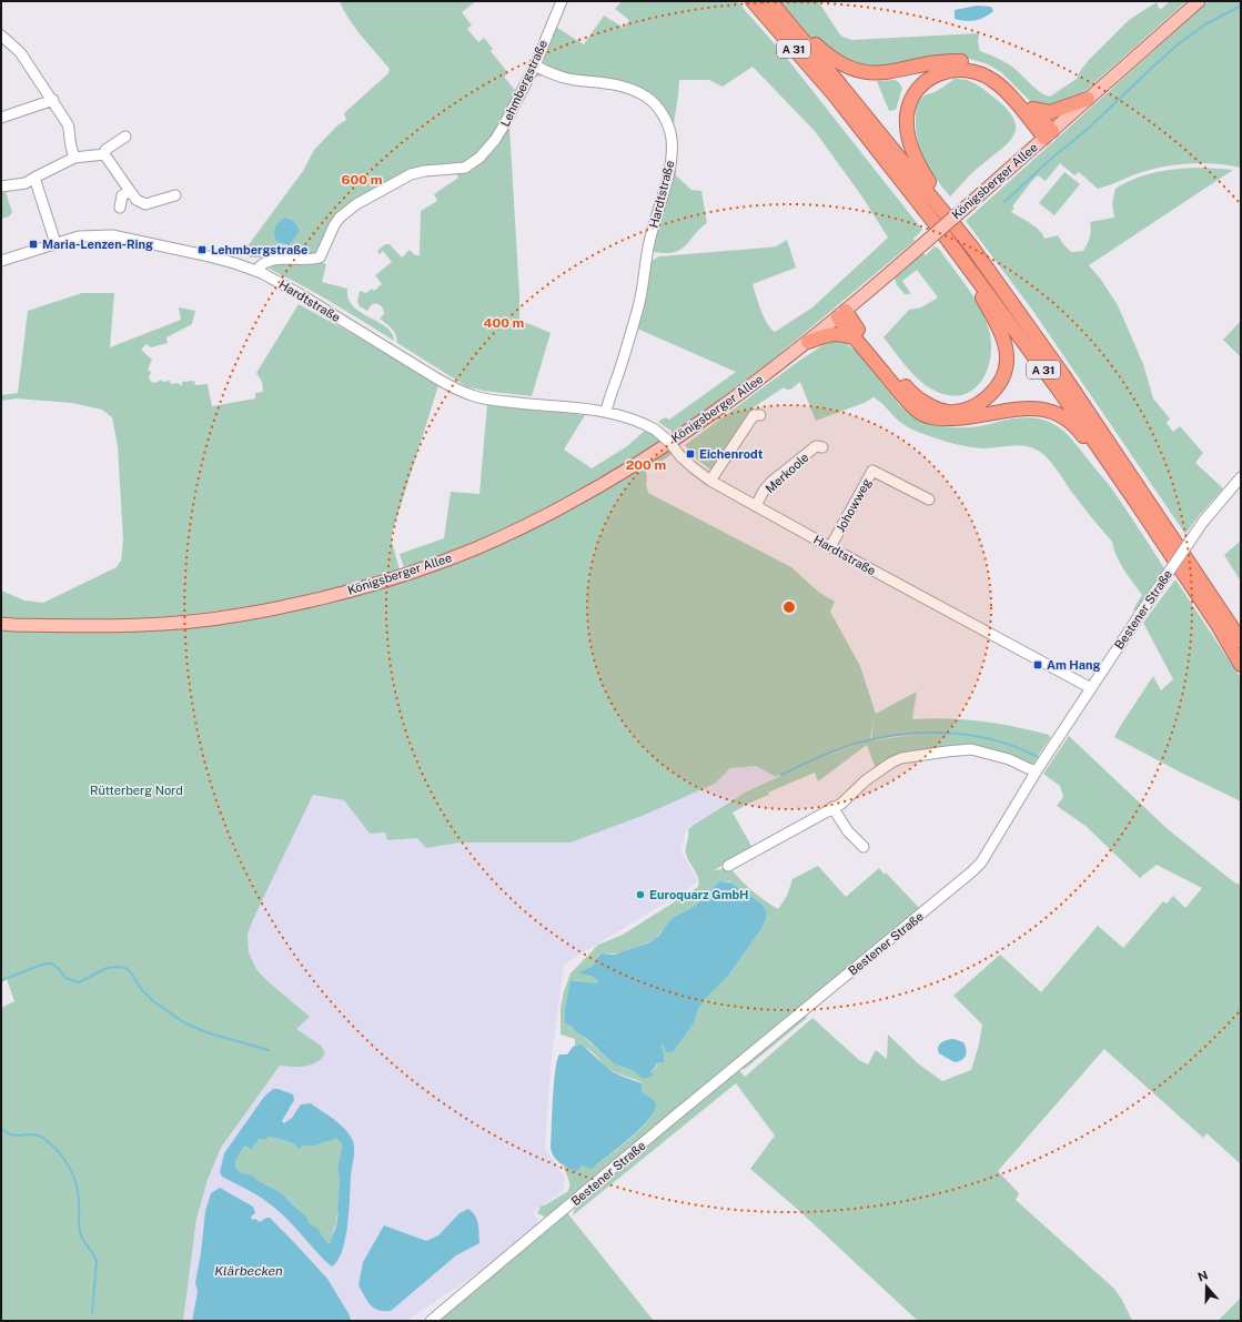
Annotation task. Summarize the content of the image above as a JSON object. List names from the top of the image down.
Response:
{
  "streets": {
    "highway": ["A 31"],
    "main road": ["Königsberger Allee"],
    "street": [
      "Lehmbergstraße",
      "Hardtstraße",
      "Merkoole",
      "Johowweg",
      "Bestener Straße"
    ]
  },
  "crossings": [
    ["Lehmbergstraße", "Hardtstraße"],
    ["Hardtstraße", "Merkoole"],
    ["Hardtstraße", "Johowweg"],
    ["Hardtstraße", "Bestener Straße"]
  ],
  "water": ["Klärbecken"],
  "parks": ["Rütterberg Nord"],
  "places": {
    "transit": [
      "Maria-Lenzen-Ring",
      "Lehmbergstraße",
      "Eichenrodt",
      "Am Hang"
    ],
    "other": ["Euroquarz GmbH"]
  },
  "north": "top",
  "rings": ["600 m", "400 m", "200 m"]
}
